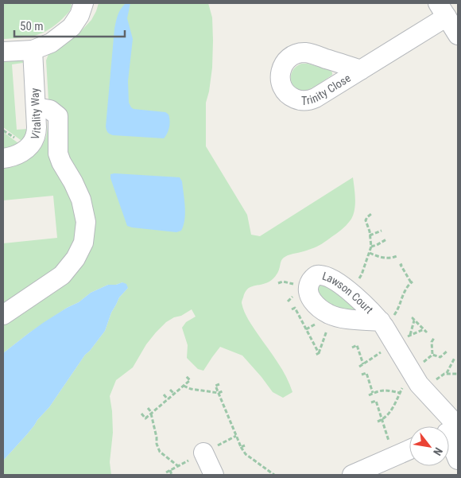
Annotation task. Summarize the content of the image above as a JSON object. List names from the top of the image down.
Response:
{
  "streets": {
    "street": ["Trinity Close", "Vitality Way", "Lawson Court"]
  },
  "scale_bar": "50 m",
  "north": "bottom right"
}
